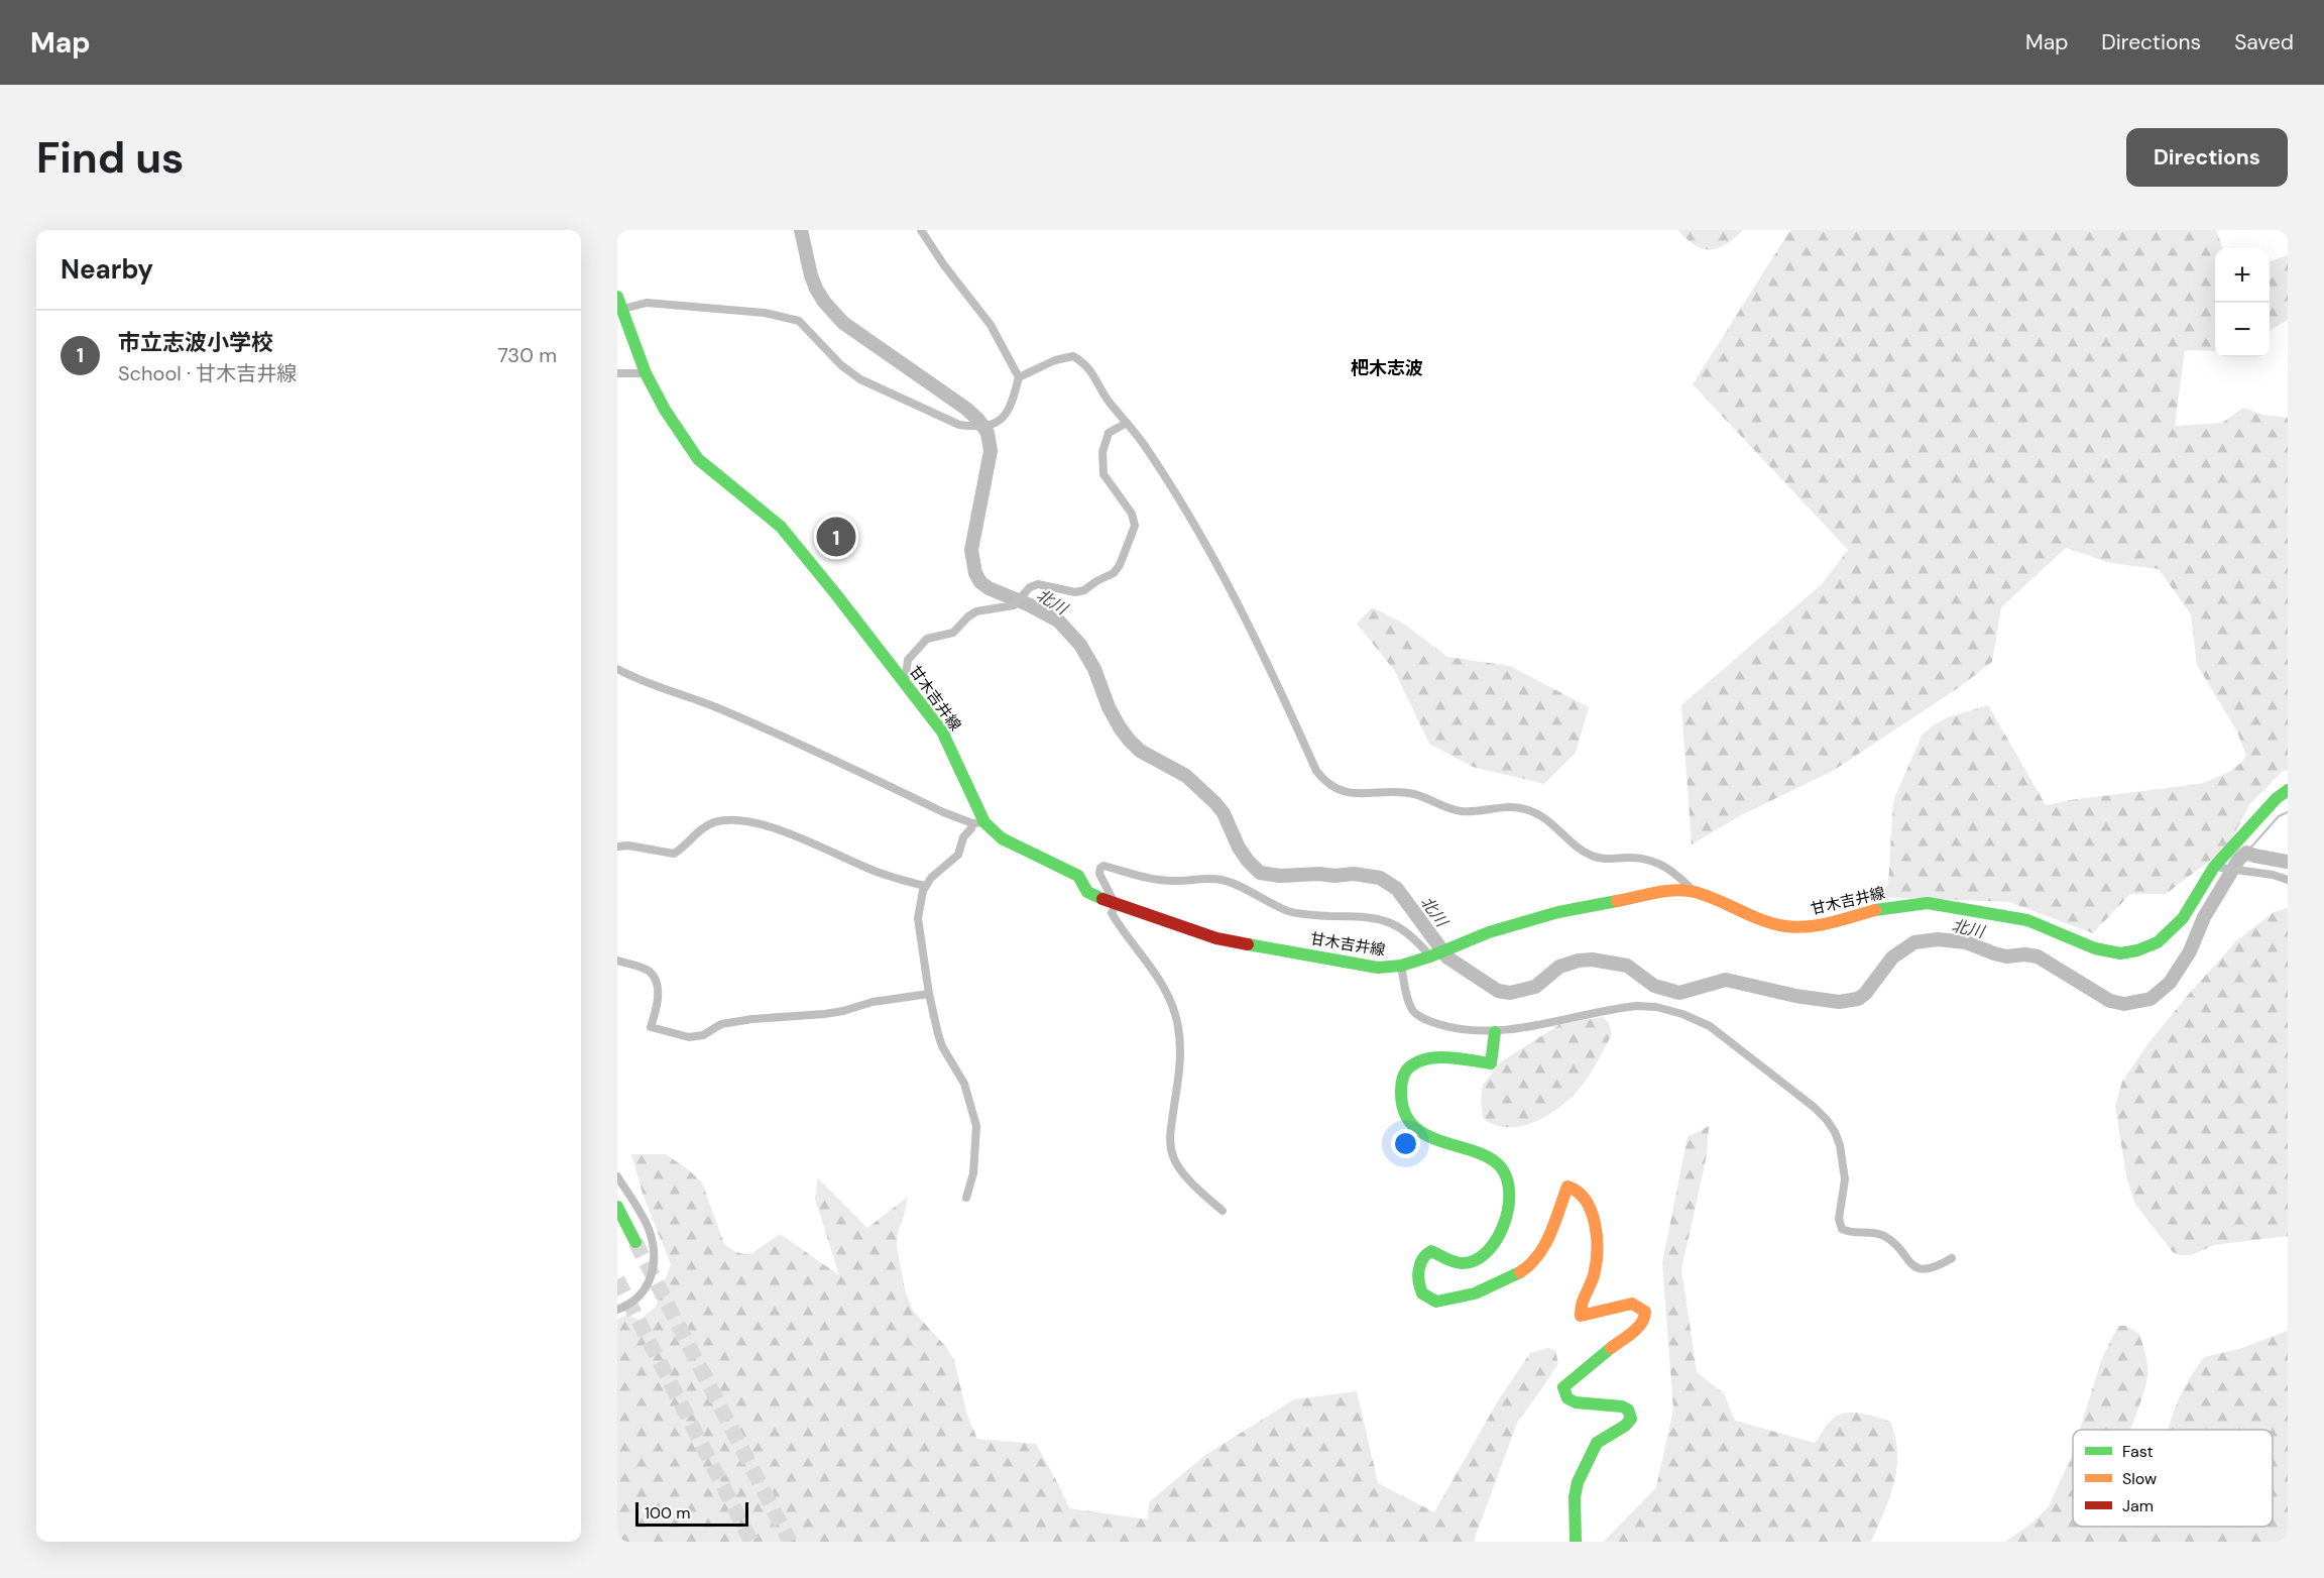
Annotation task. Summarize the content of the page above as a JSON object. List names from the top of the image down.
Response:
{
  "streets": {
    "main road": ["甘木吉井線"]
  },
  "districts": ["杷木志波"],
  "water": ["北川"],
  "legend": ["Fast", "Slow", "Jam"],
  "scale_bar": "100 m",
  "page": {
    "header": "Map",
    "nav": ["Map", "Directions", "Saved"],
    "buttons": "Directions",
    "title": "Find us",
    "heading": "Nearby",
    "map_buttons": ["+", "−"],
    "list": [
      {
        "mark": "1",
        "name": "市立志波小学校",
        "note": "School · 甘木吉井線",
        "value": "730 m"
      }
    ],
    "pins": "1",
    "scale": "100 m"
  }
}
